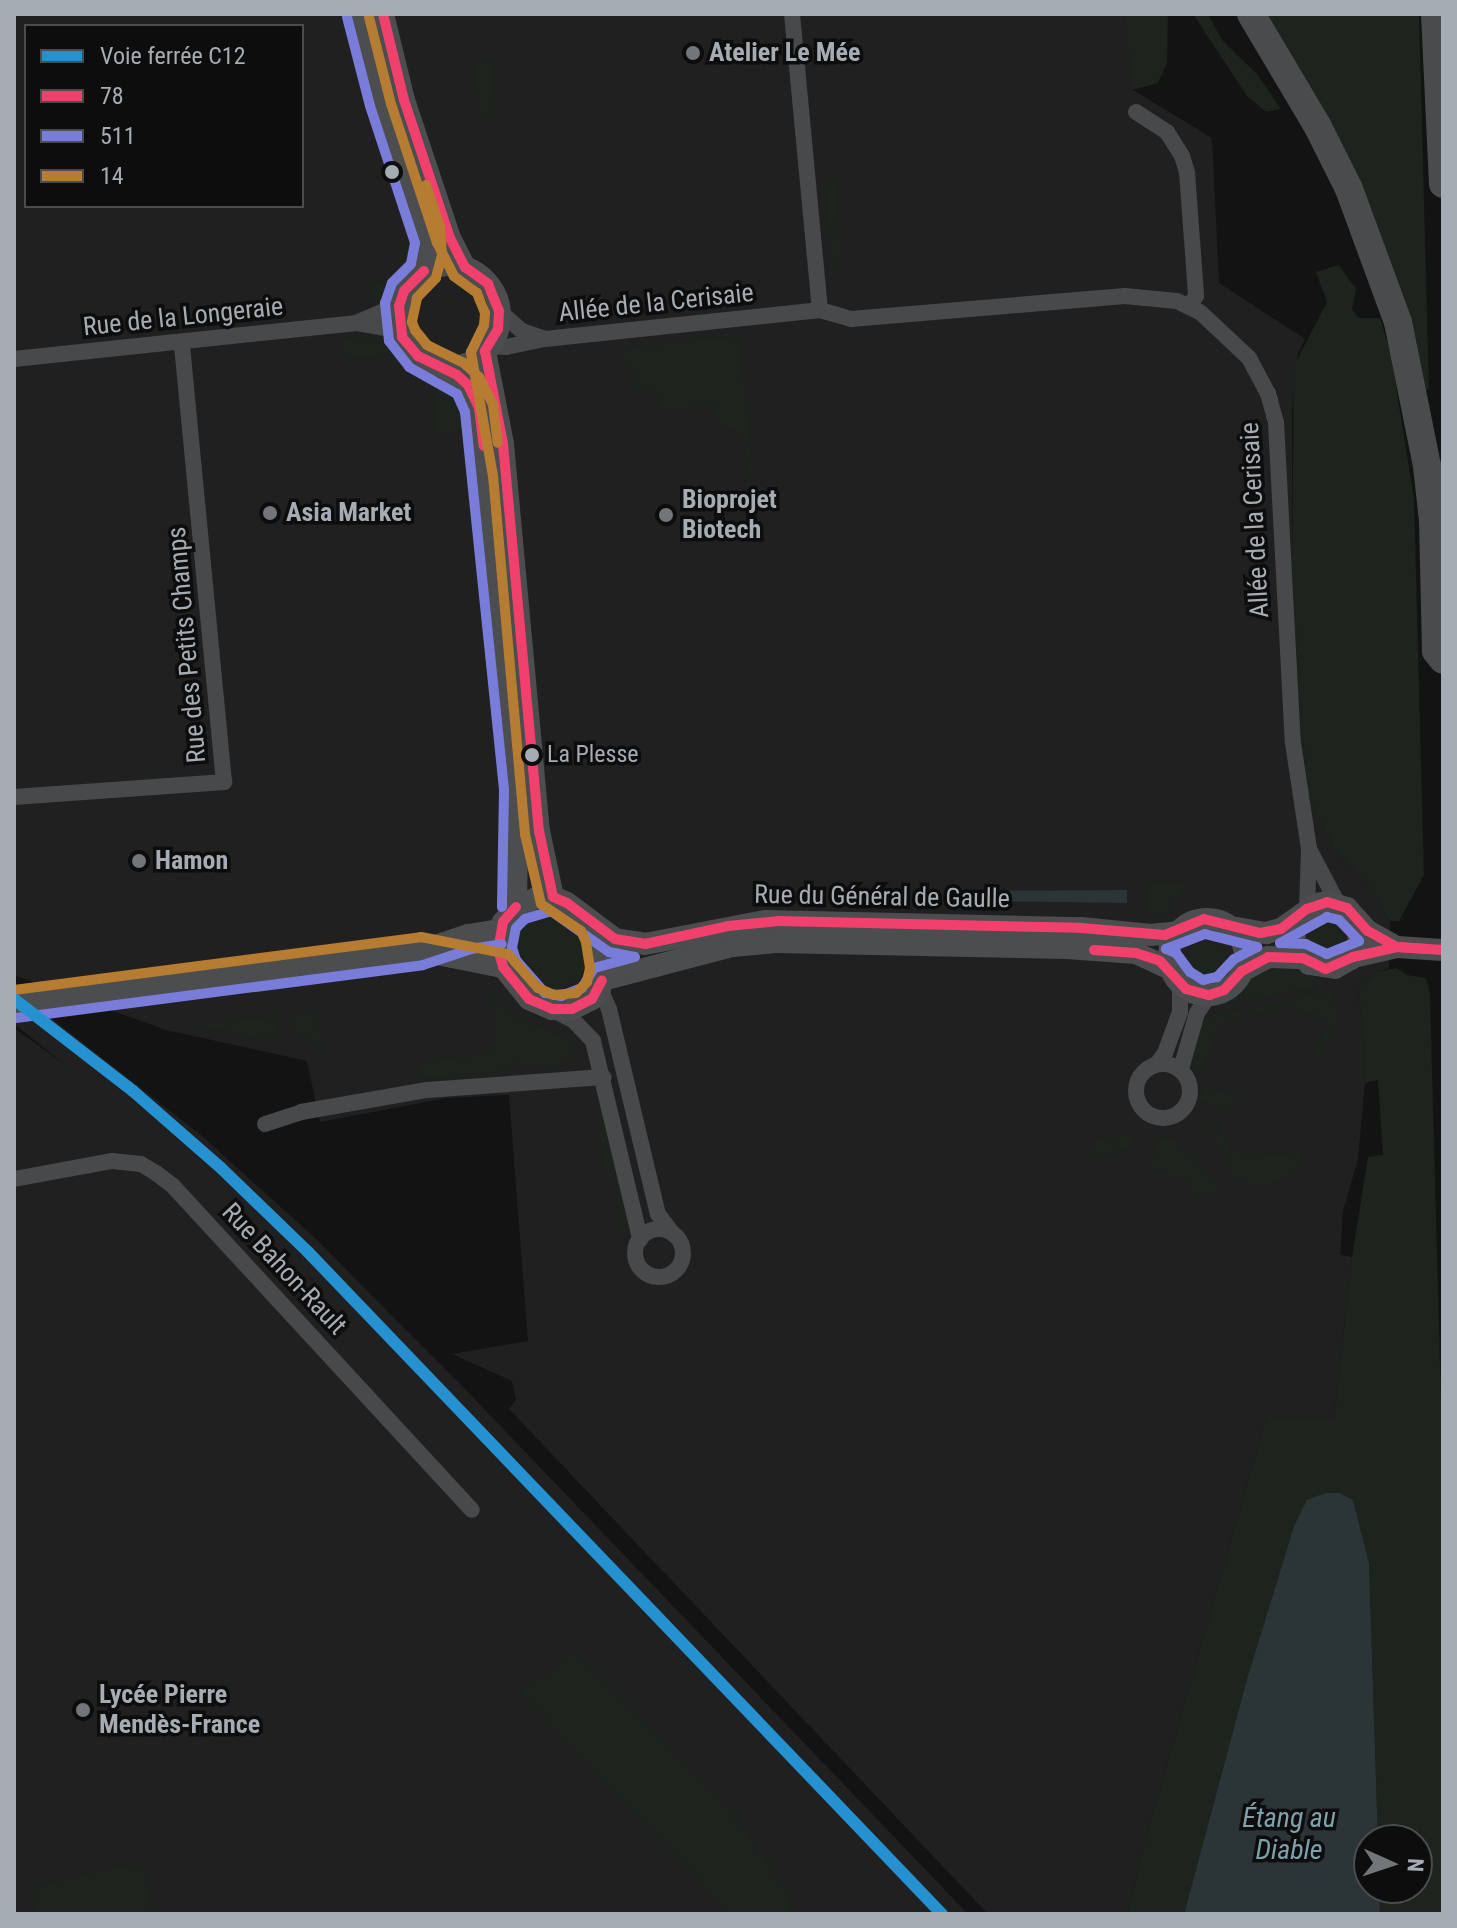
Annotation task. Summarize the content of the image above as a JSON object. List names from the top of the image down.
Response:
{
  "streets": {
    "main road": ["Rue du Général de Gaulle"],
    "street": [
      "Allée de la Cerisaie",
      "Rue de la Longeraie",
      "Rue des Petits Champs",
      "Rue Bahon-Rault"
    ]
  },
  "crossings": [
    ["Allée de la Cerisaie", "Rue de la Longeraie"],
    ["Allée de la Cerisaie", "Rue du Général de Gaulle"],
    ["Rue de la Longeraie", "Rue des Petits Champs"]
  ],
  "water": ["Étang au Diable"],
  "places": [
    "Atelier Le Mée",
    "Asia Market",
    "Bioprojet Biotech",
    "La Plesse",
    "Hamon",
    "Lycée Pierre Mendès-France"
  ],
  "lines": [
    "transit line 78",
    "transit line 511",
    "transit line 14",
    "rail line C12"
  ],
  "legend": [
    "Voie ferrée C12",
    "78",
    "511",
    "14"
  ],
  "north": "right"
}
